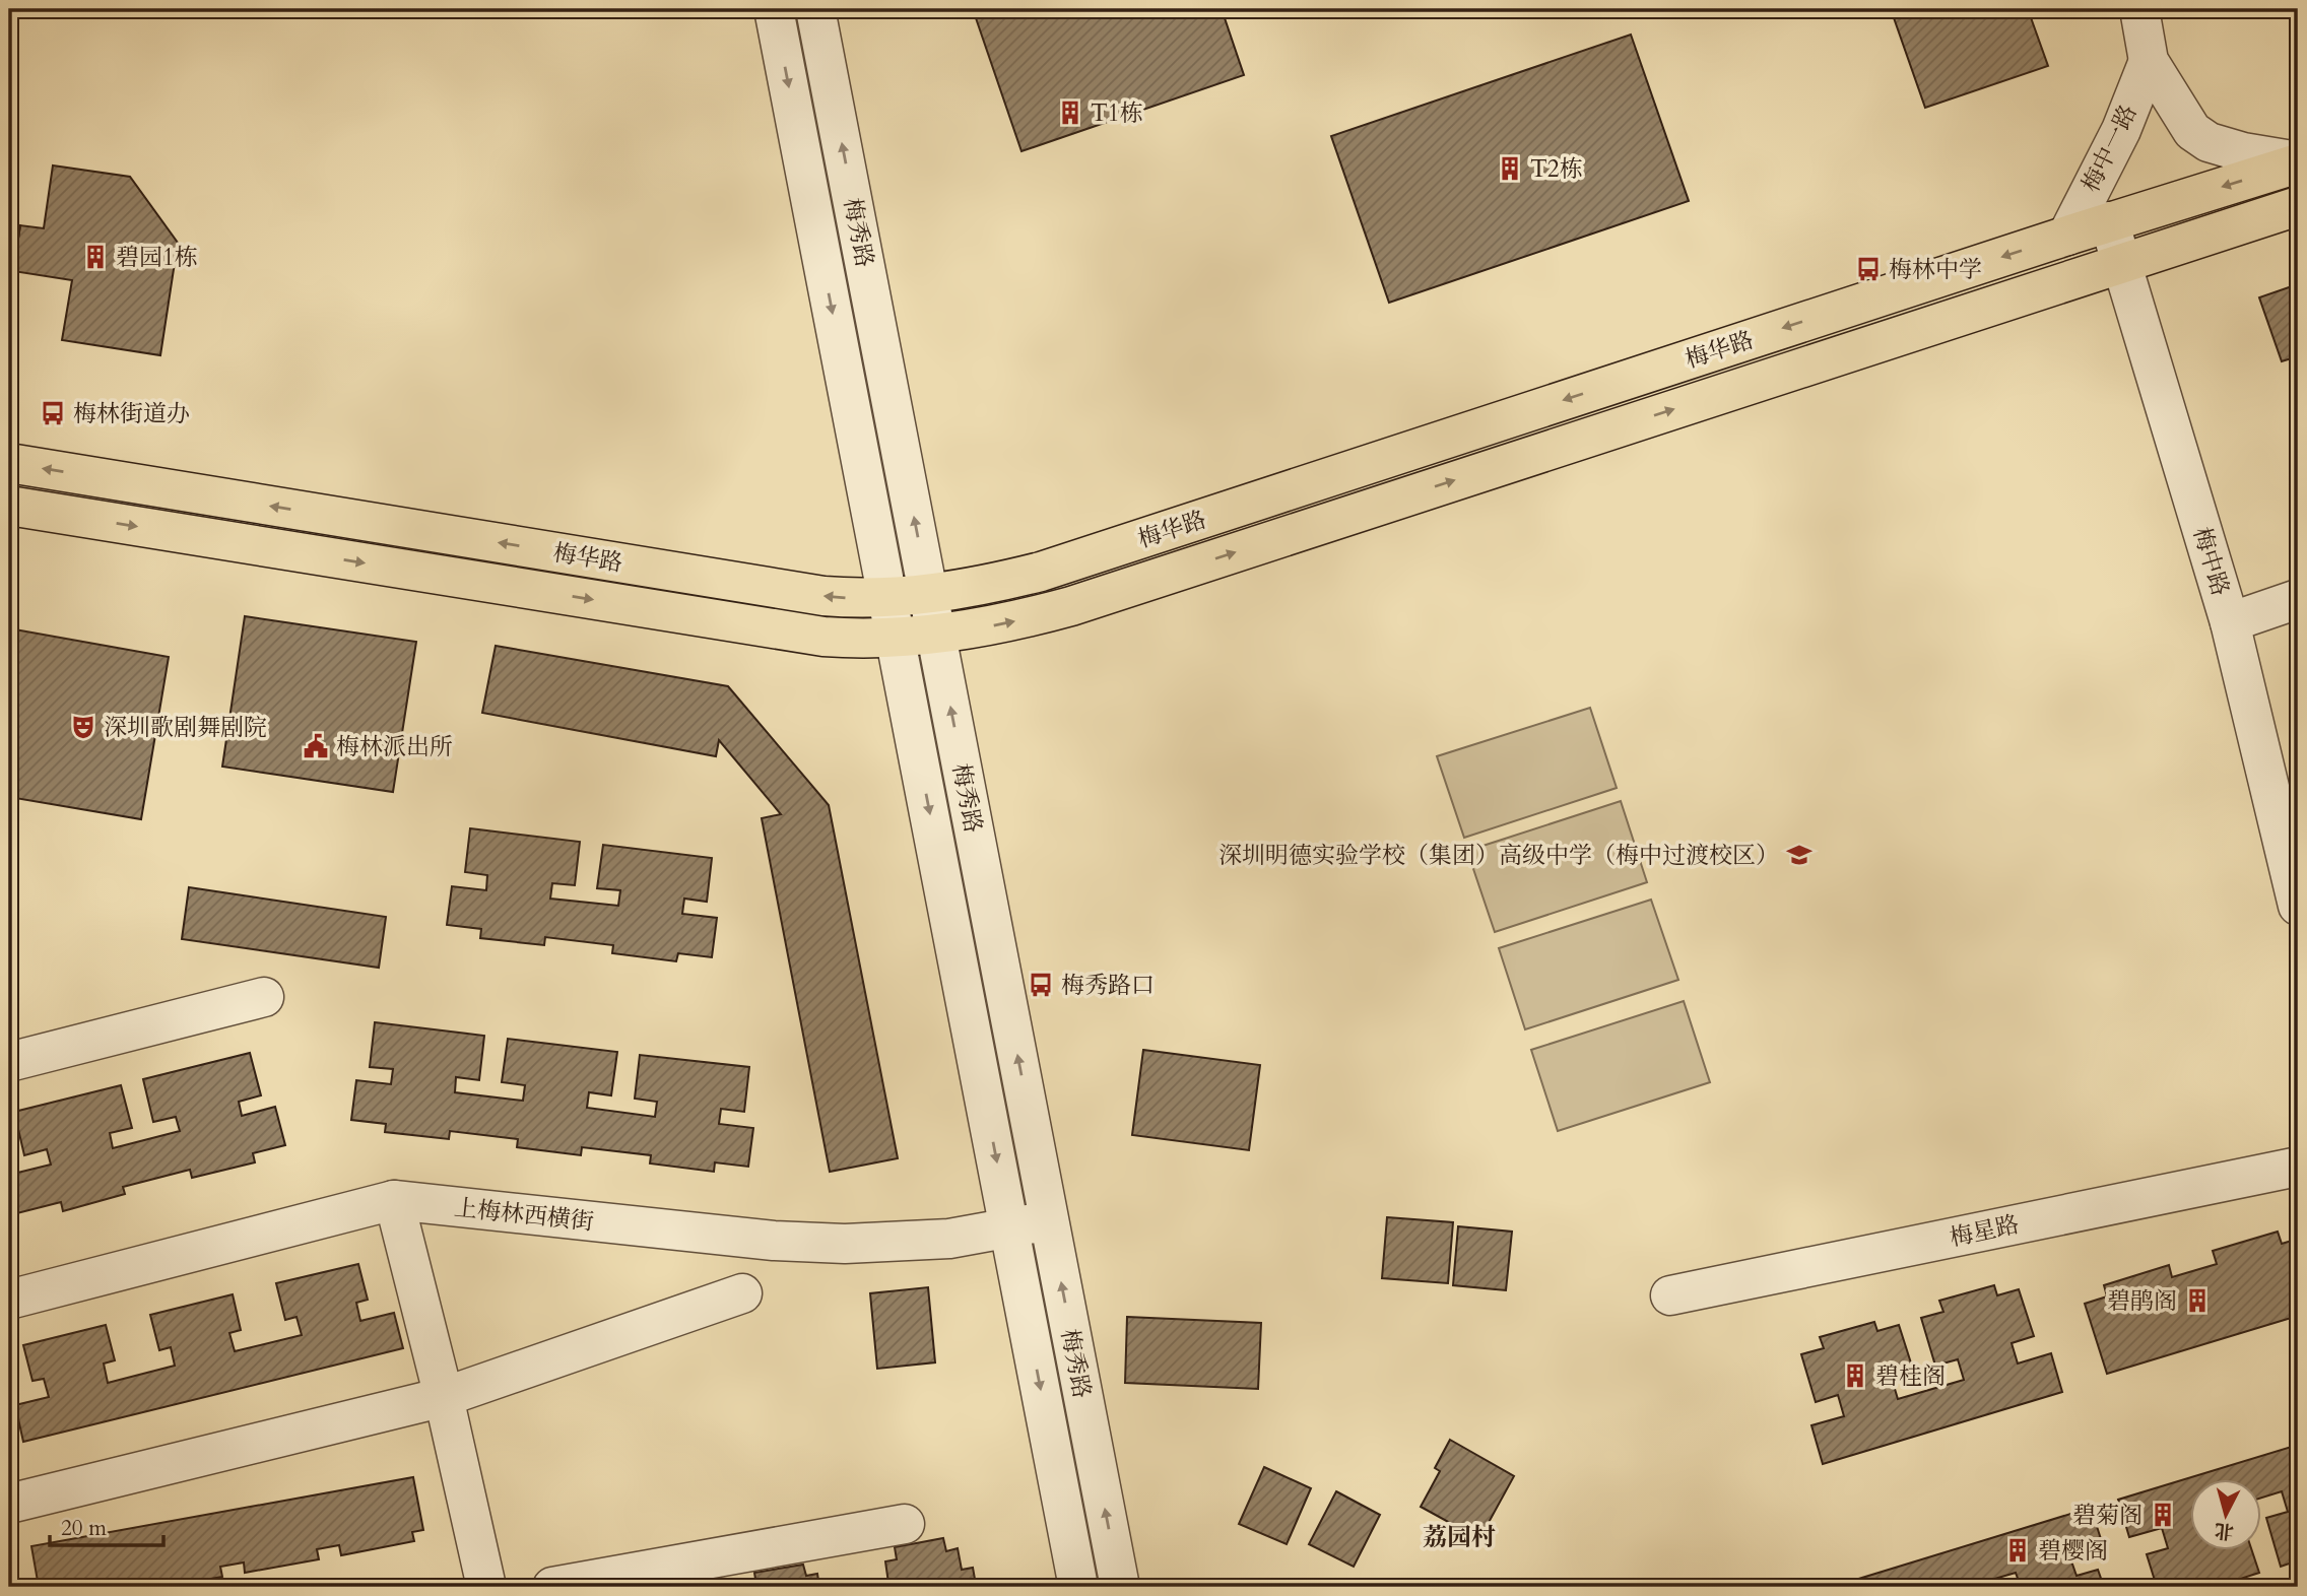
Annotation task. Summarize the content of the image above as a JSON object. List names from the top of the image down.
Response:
{
  "streets": {
    "main road": ["梅华路"],
    "street": [
      "梅中一路",
      "梅秀路",
      "梅中路",
      "上梅林西横街",
      "梅星路"
    ]
  },
  "crossings": [
    ["梅中一路", "梅华路"],
    ["梅秀路", "梅华路"],
    ["梅秀路", "上梅林西横街"],
    ["梅华路", "梅中路"]
  ],
  "districts": ["荔园村"],
  "places": {
    "building": [
      "T1栋",
      "T2栋",
      "碧园1栋",
      "碧鹃阁",
      "碧桂阁",
      "碧菊阁",
      "碧樱阁"
    ],
    "bus stop": ["梅林中学", "梅林街道办", "梅秀路口"],
    "theatre": ["深圳歌剧舞剧院"],
    "public building": ["梅林派出所"],
    "school or university": ["深圳明德实验学校（集团）高级中学（梅中过渡校区）"]
  },
  "scale_bar": "20 m",
  "north": "bottom"
}
